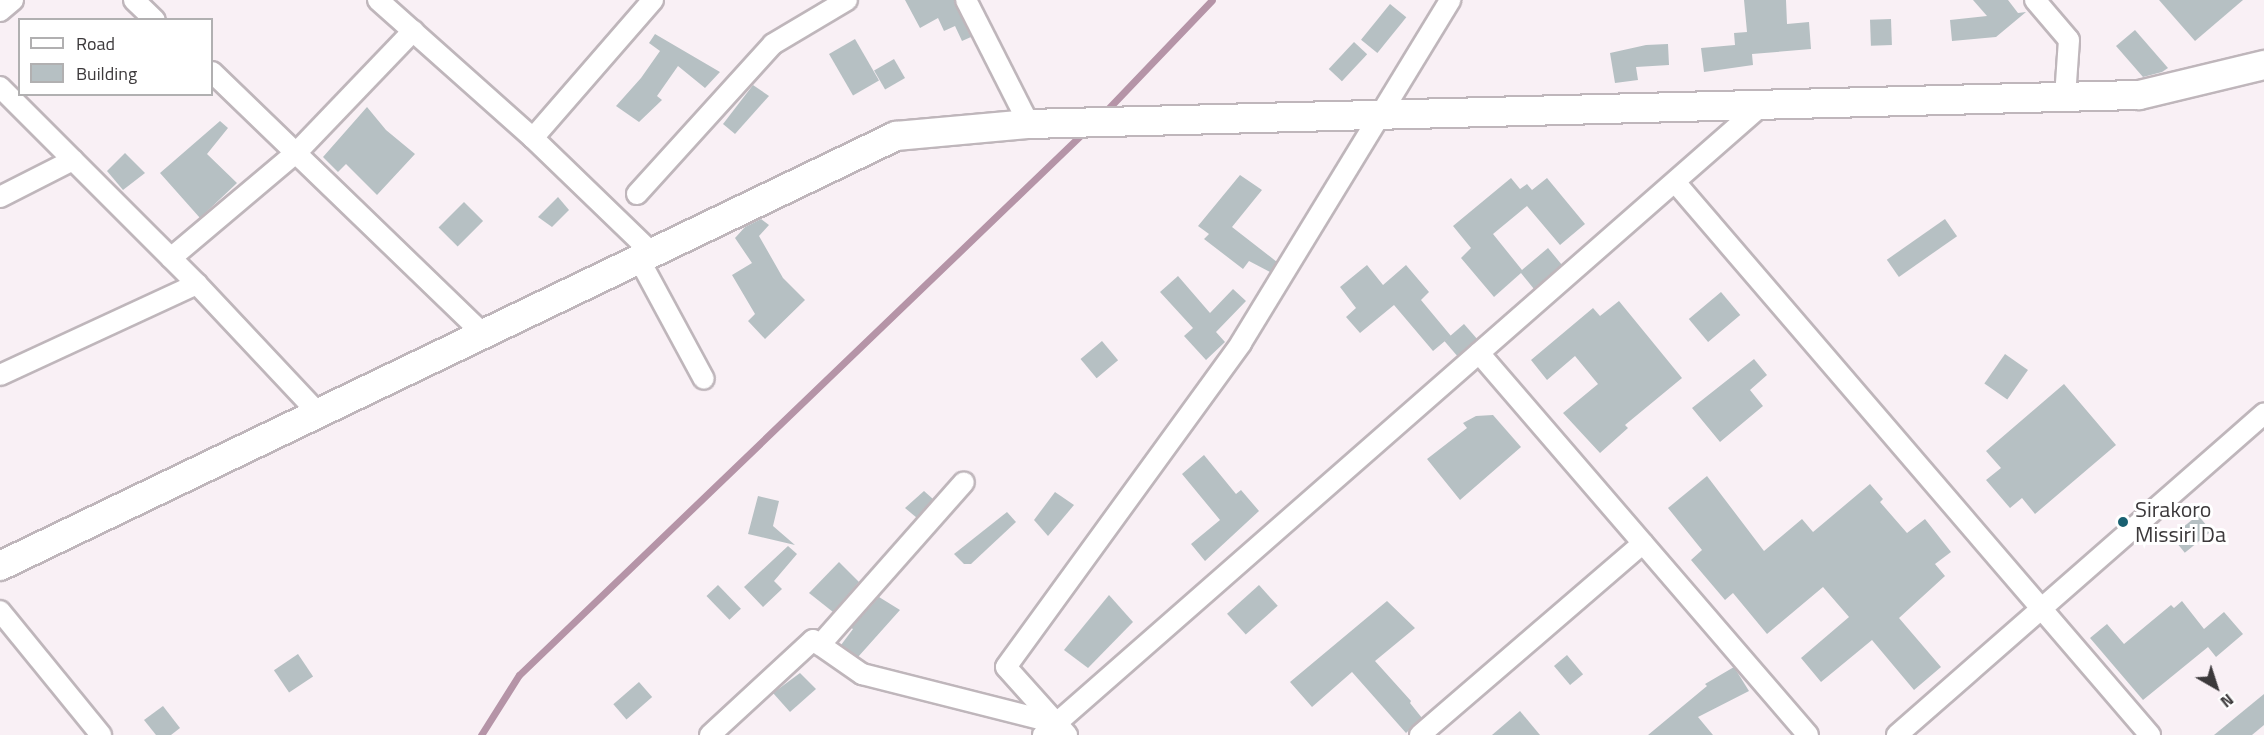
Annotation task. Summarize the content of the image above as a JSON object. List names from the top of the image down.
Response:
{
  "places": ["Sirakoro Missiri Da"],
  "legend": ["Road", "Building"],
  "north": "bottom right"
}
